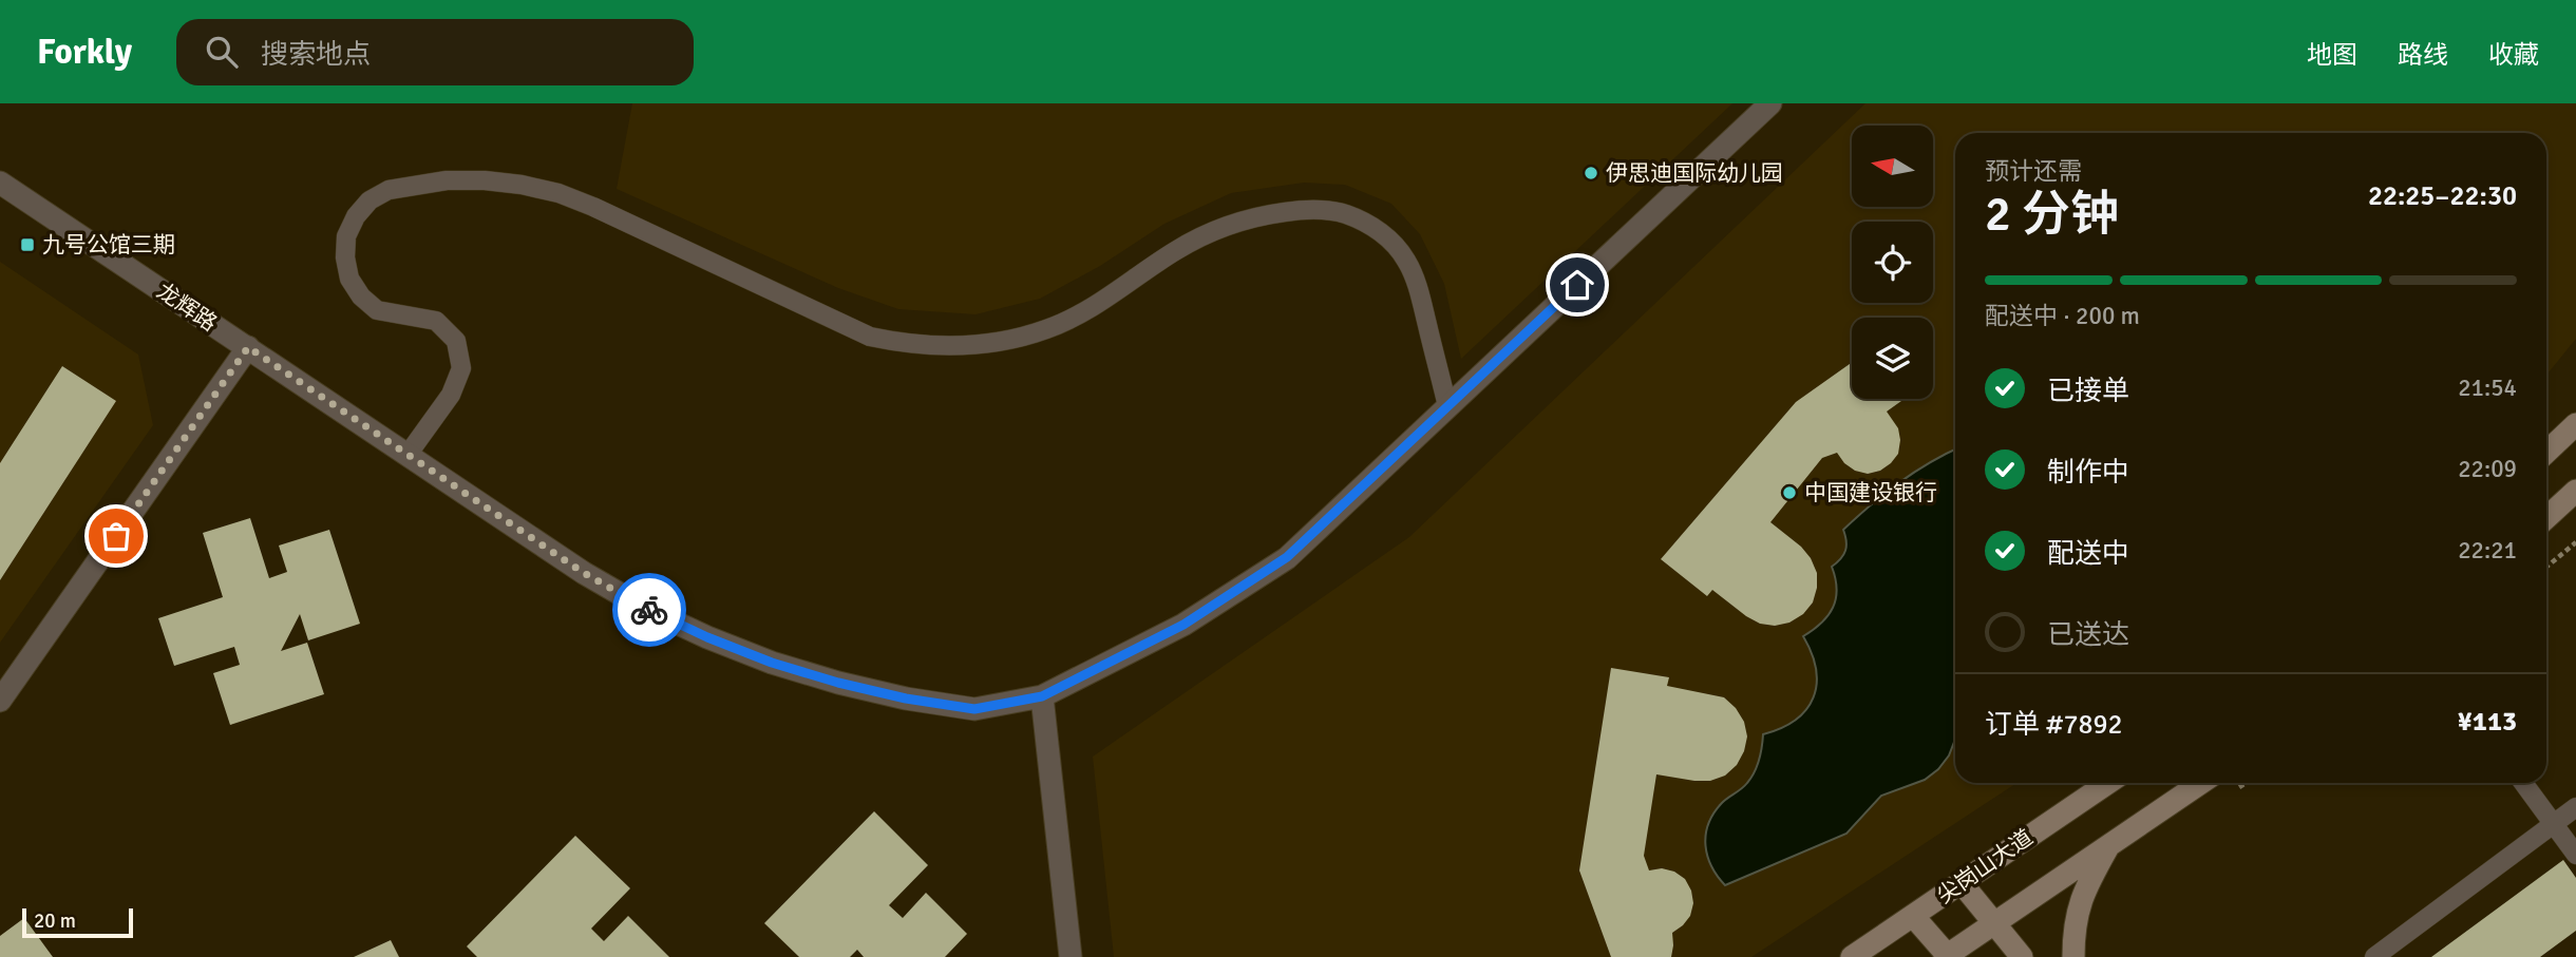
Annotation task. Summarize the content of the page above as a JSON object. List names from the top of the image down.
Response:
{
  "streets": {
    "main road": ["尖岗山大道"],
    "street": ["龙辉路"]
  },
  "places": {
    "other": ["伊思迪国际幼儿园", "中国建设银行"],
    "transit": ["九号公馆三期"]
  },
  "scale_bar": "20 m",
  "north": "left",
  "page": {
    "header": "Forkly",
    "search": "搜索地点",
    "nav": ["地图", "路线", "收藏"],
    "heading": ["2 分钟", "预计还需", "22:25–22:30"],
    "panel": ["订单 #7892", "¥113"],
    "bar": "配送中 · 200 m",
    "list": [
      ["已接单", "21:54"],
      ["制作中", "22:09"],
      ["配送中", "22:21"],
      "已送达"
    ],
    "scale": "20 m"
  }
}
